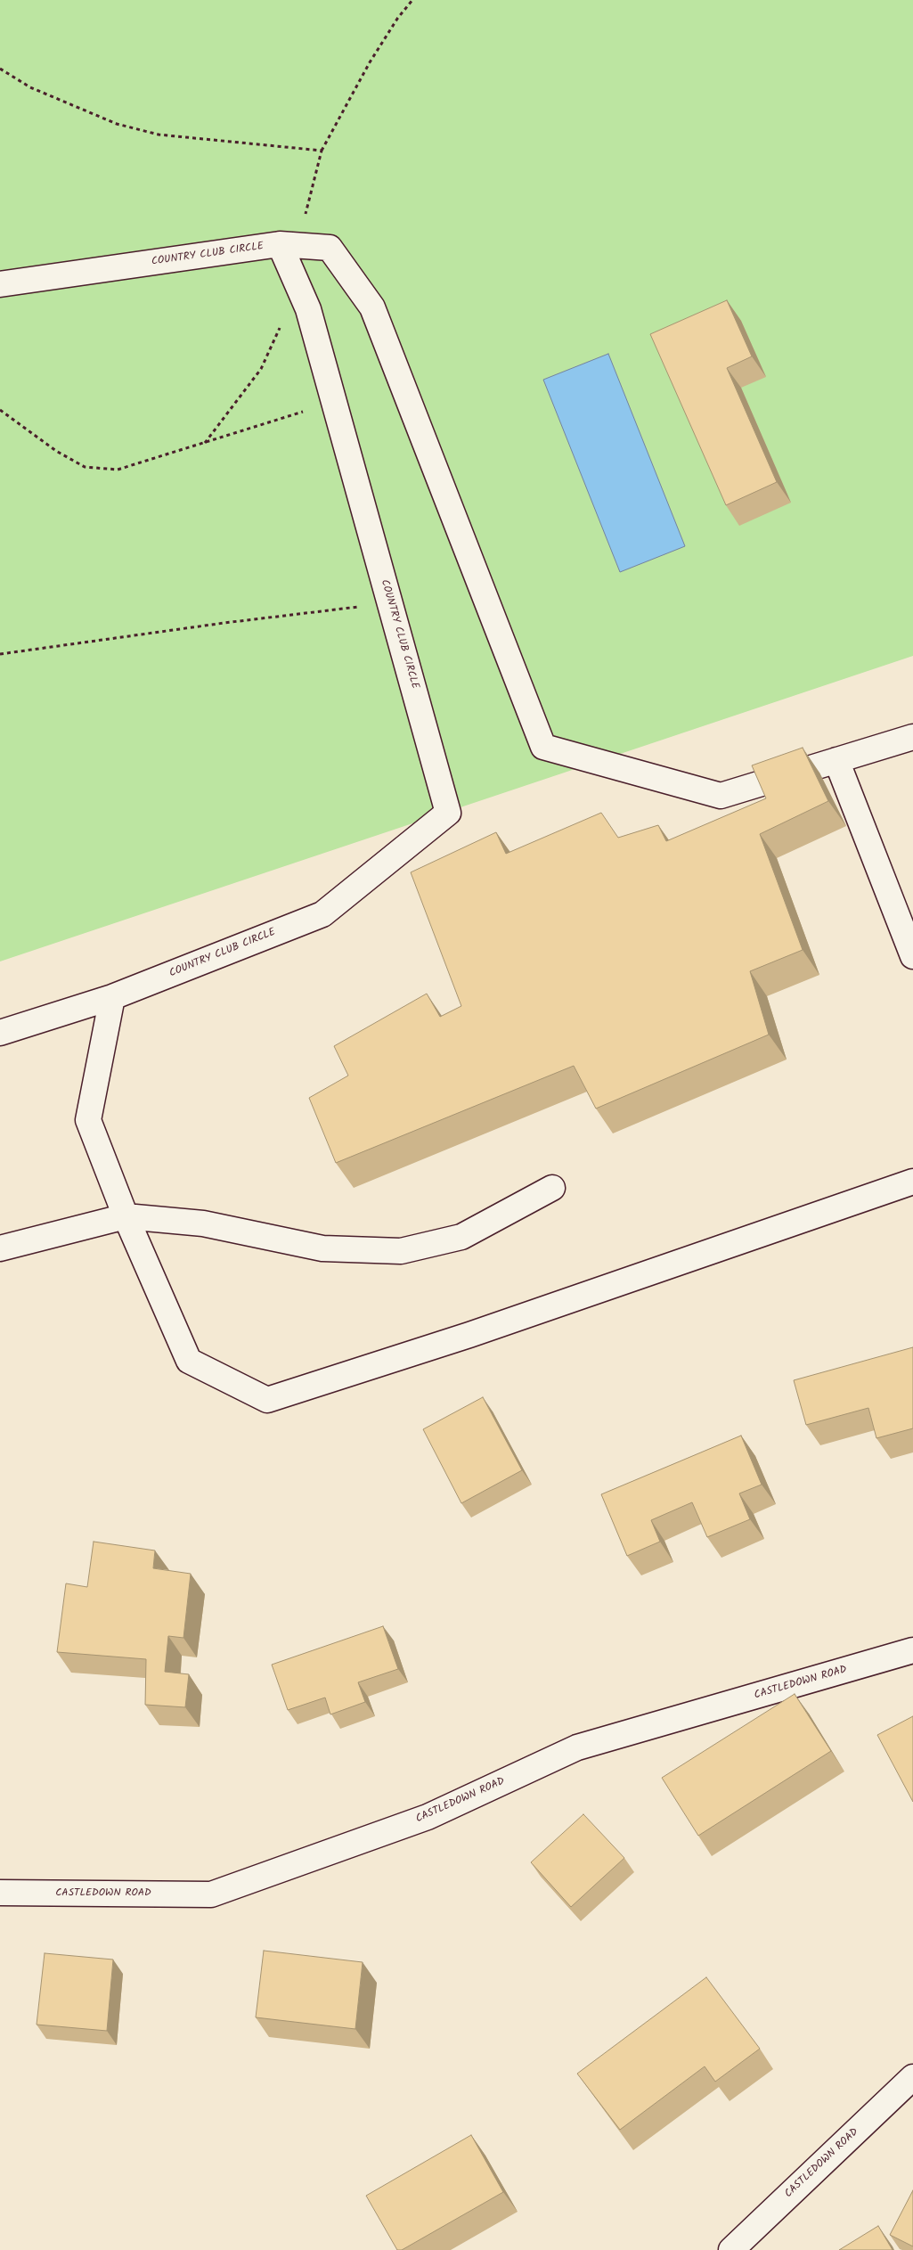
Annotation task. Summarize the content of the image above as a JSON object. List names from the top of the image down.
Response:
{
  "streets": {
    "street": ["COUNTRY CLUB CIRCLE", "CASTLEDOWN ROAD"]
  }
}
